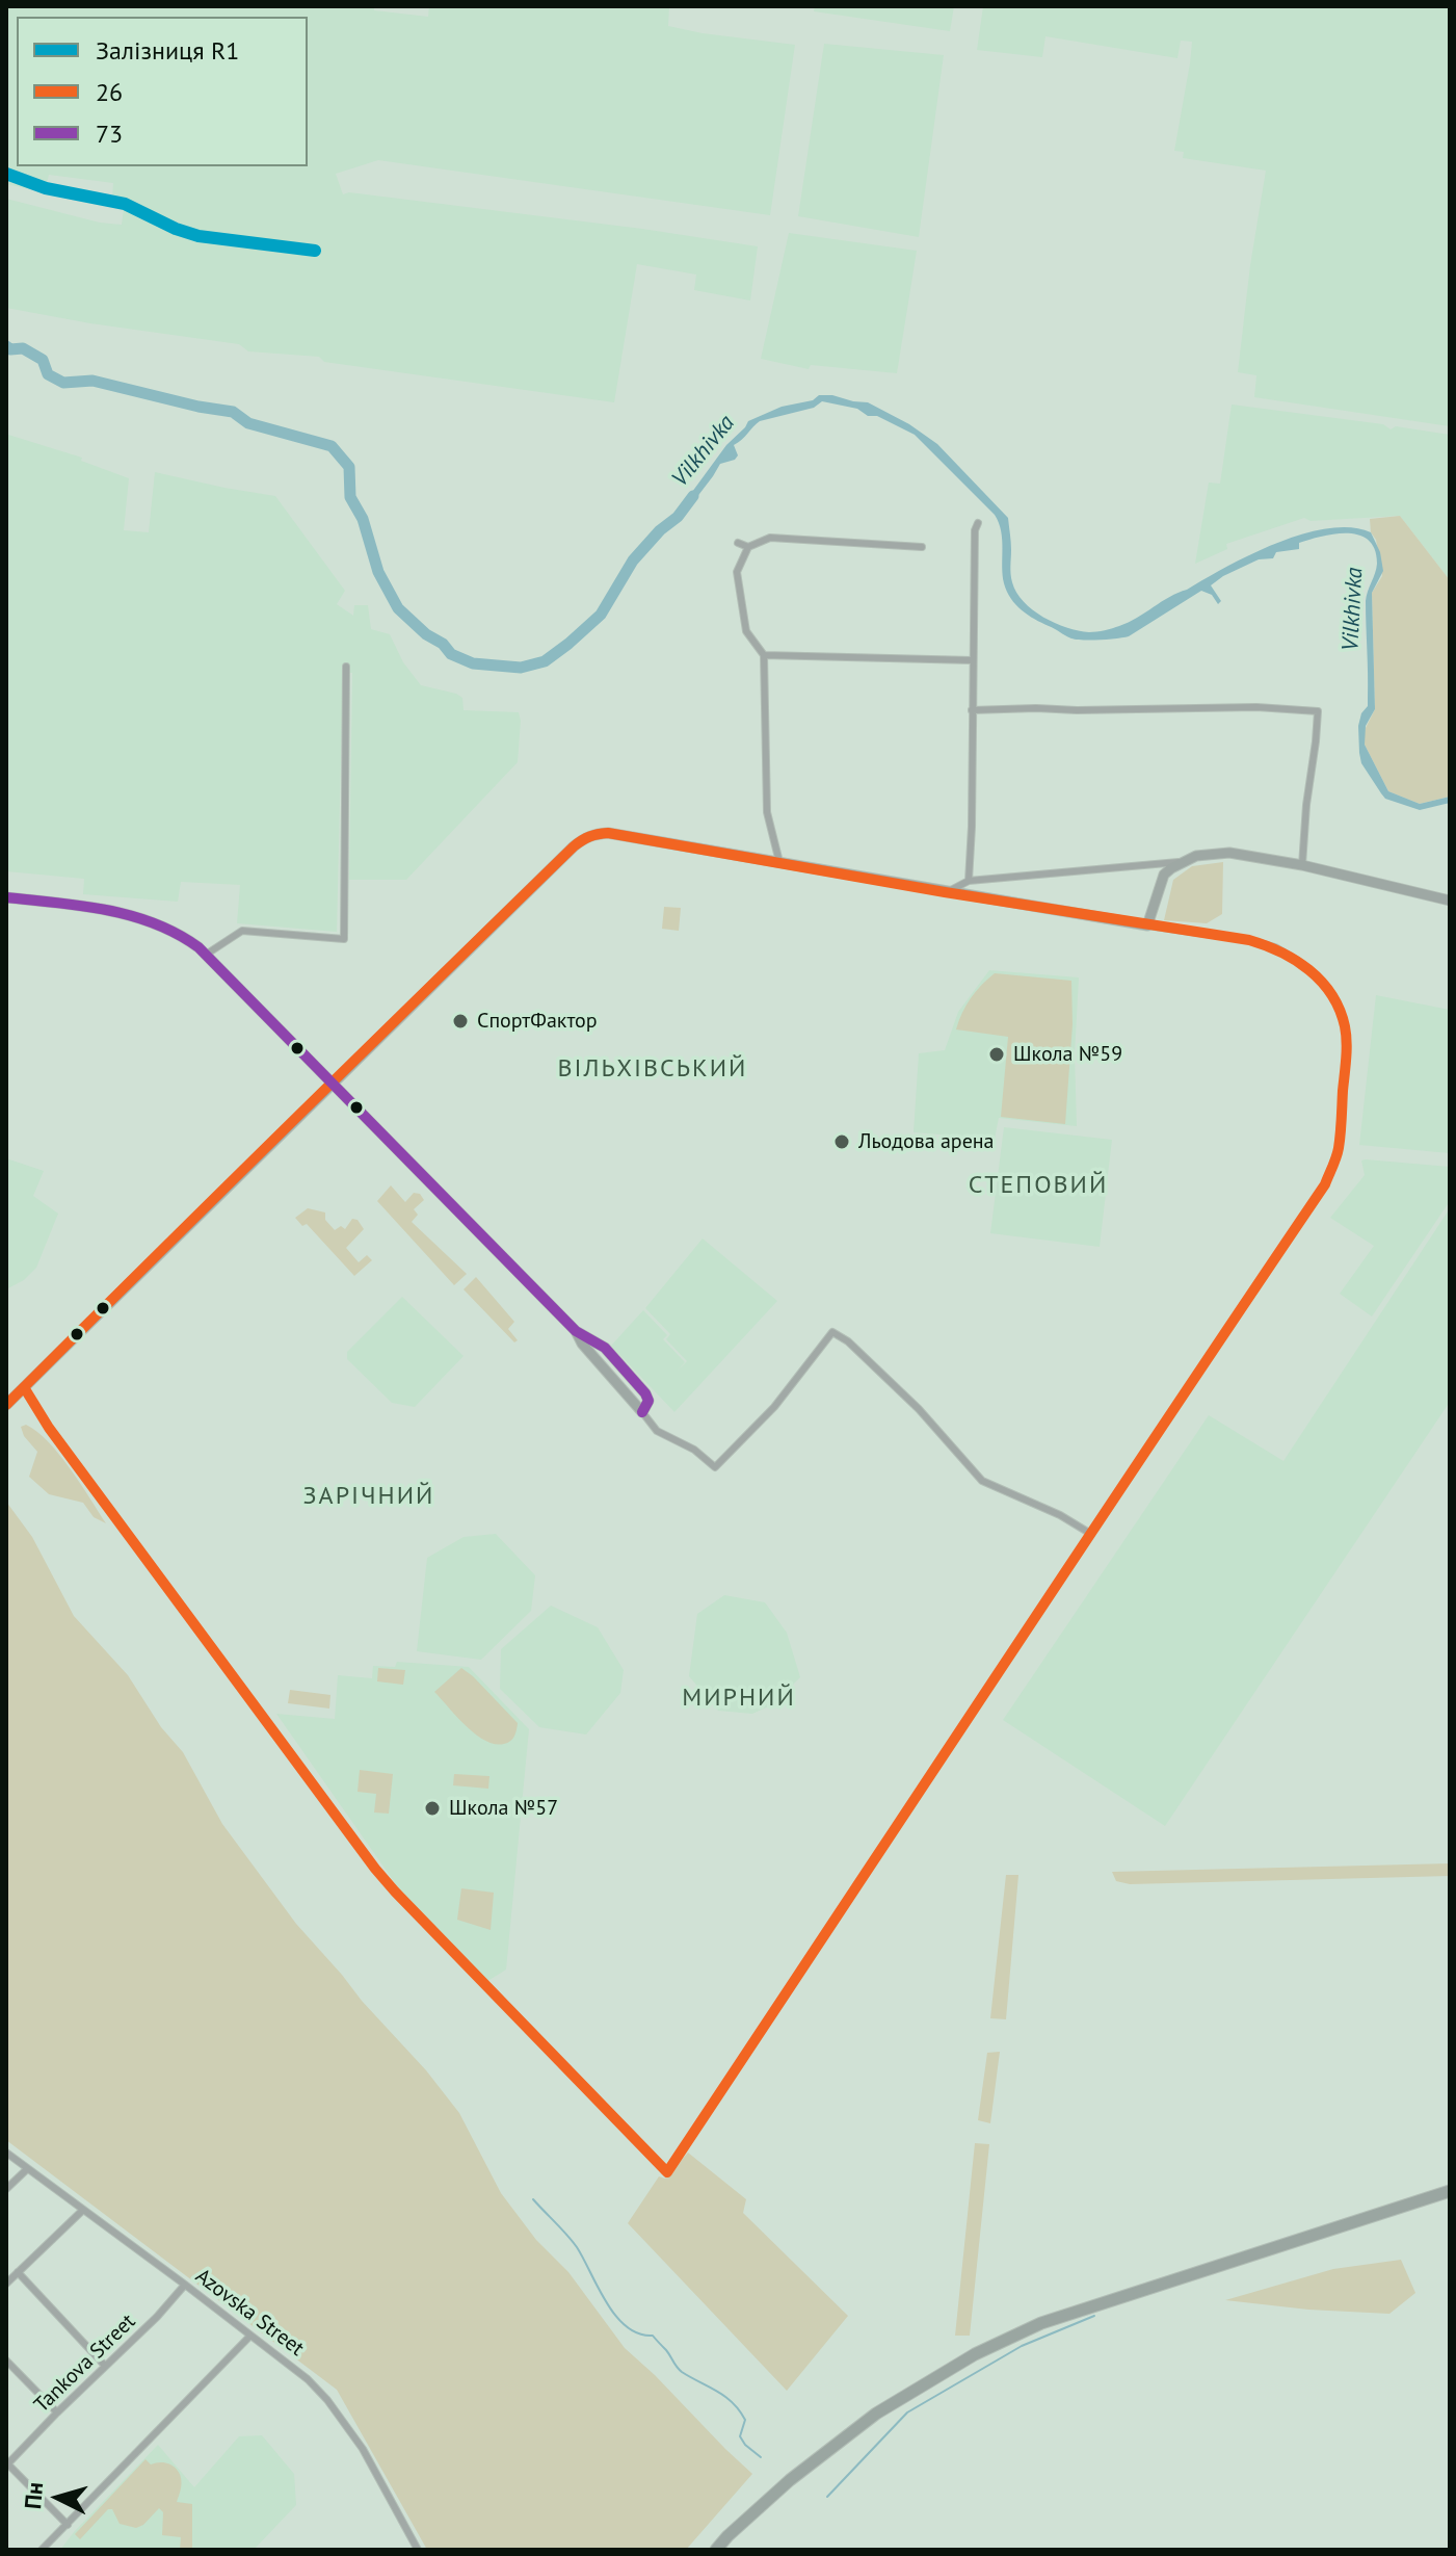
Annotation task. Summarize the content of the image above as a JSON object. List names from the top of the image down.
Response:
{
  "streets": {
    "street": ["Azovska Street", "Tankova Street"]
  },
  "crossings": [
    ["Azovska Street", "Tankova Street"]
  ],
  "districts": [
    "ВІЛЬХІВСЬКИЙ",
    "СТЕПОВИЙ",
    "ЗАРІЧНИЙ",
    "МИРНИЙ"
  ],
  "water": ["Vilkhivka"],
  "places": [
    "СпортФактор",
    "Школа №59",
    "Льодова арена",
    "Школа №57"
  ],
  "lines": ["rail line R1", "transit line 26", "transit line 73"],
  "legend": ["Залізниця R1", "26", "73"],
  "north": "left"
}
